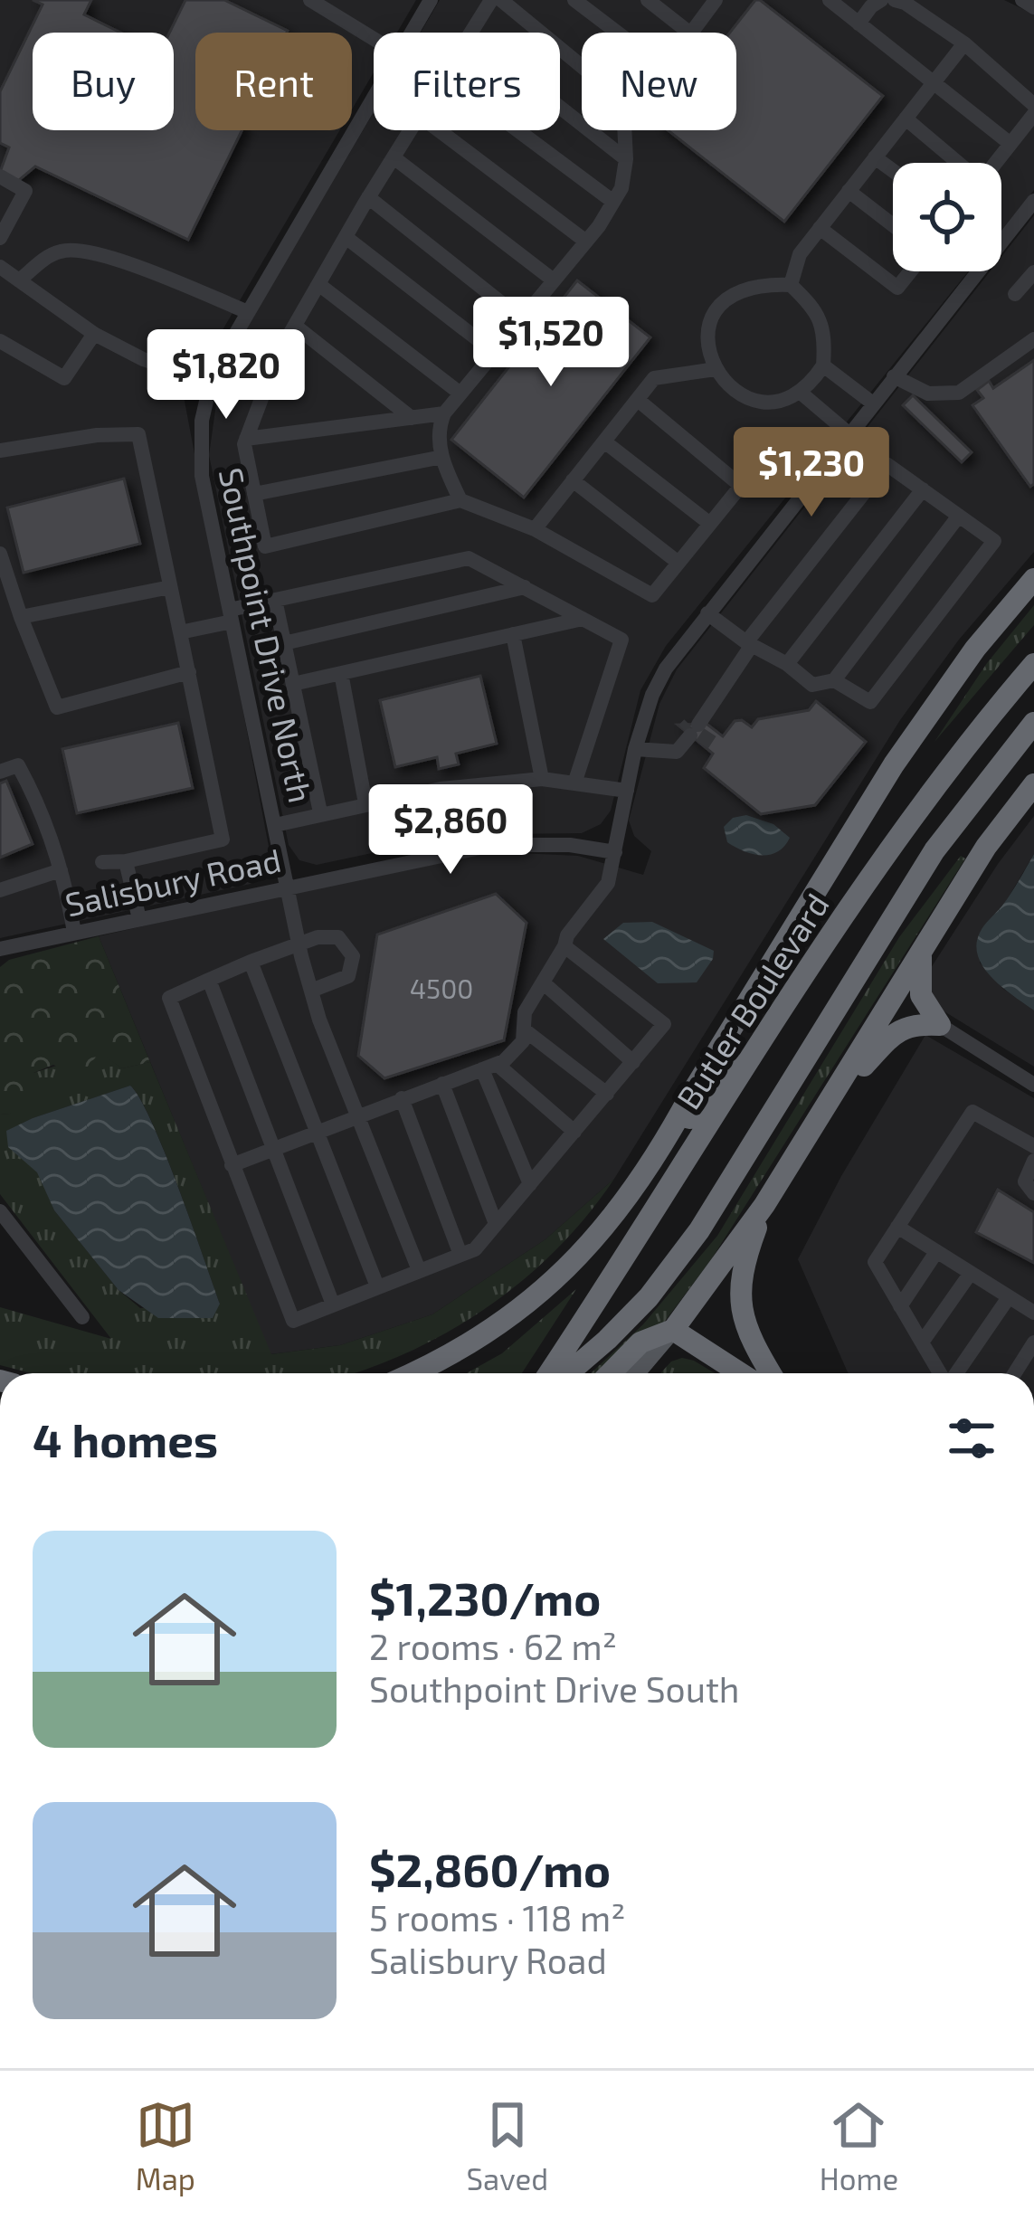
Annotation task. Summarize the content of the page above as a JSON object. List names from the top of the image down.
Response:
{
  "streets": {
    "highway": ["Butler Boulevard"],
    "street": ["Southpoint Drive North", "Salisbury Road"]
  },
  "crossings": [
    ["Southpoint Drive North", "Salisbury Road"]
  ],
  "house_numbers": ["4500"],
  "page": {
    "chip": [
      "Buy",
      "Rent",
      "Filters",
      "New"
    ],
    "price": [
      "$1,520",
      "$1,820",
      "$1,230",
      "$2,860"
    ],
    "heading": "4 homes",
    "list": [
      {
        "name": "$1,230/mo",
        "note": "2 rooms · 62 m² · Southpoint Drive South"
      },
      {
        "name": "$2,860/mo",
        "note": "5 rooms · 118 m² · Salisbury Road"
      }
    ],
    "tabs": ["Map", "Saved", "Home"]
  }
}
